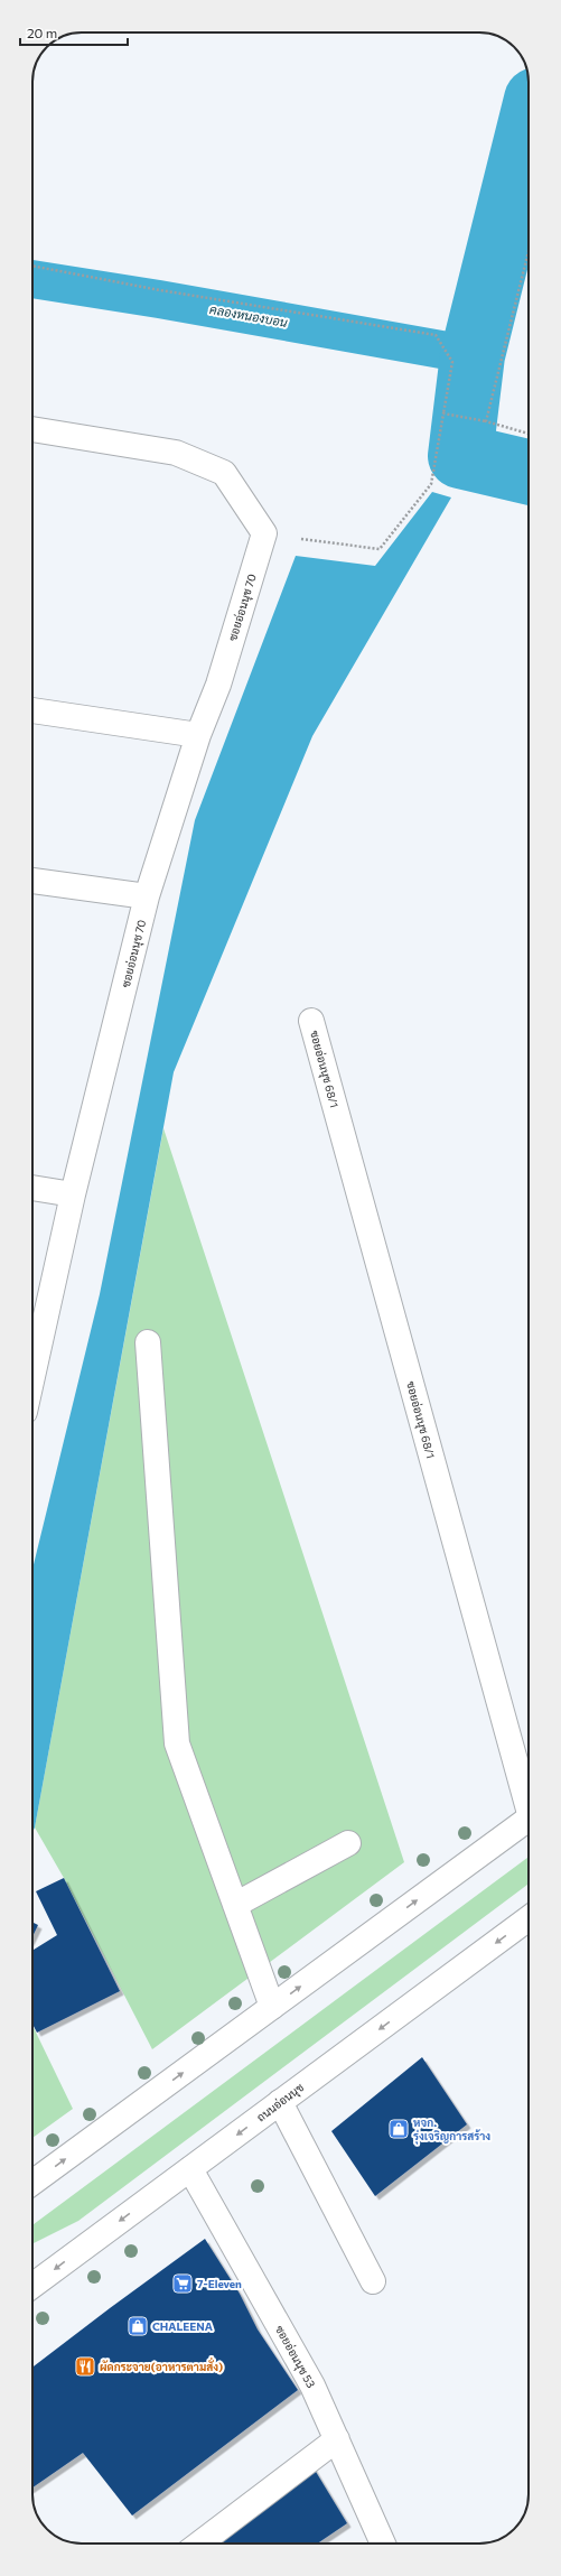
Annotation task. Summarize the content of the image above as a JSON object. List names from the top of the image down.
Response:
{
  "streets": {
    "street": [
      "ซอยอ่อนนุช 70",
      "ซอยอ่อนนุช 68/1",
      "ถนนอ่อนนุช",
      "ซอยอ่อนนุช 53"
    ]
  },
  "crossings": [
    ["ถนนอ่อนนุช", "ซอยอ่อนนุช 53"]
  ],
  "water": ["คลองหนองบอน"],
  "places": {
    "shop": ["หจก. รุ่งเจริญการสร้าง", "CHALEENA"],
    "supermarket": ["7-Eleven"],
    "restaurant": ["ผัดกระจาย(อาหารตามสั่ง)"]
  },
  "scale_bar": "20 m"
}
